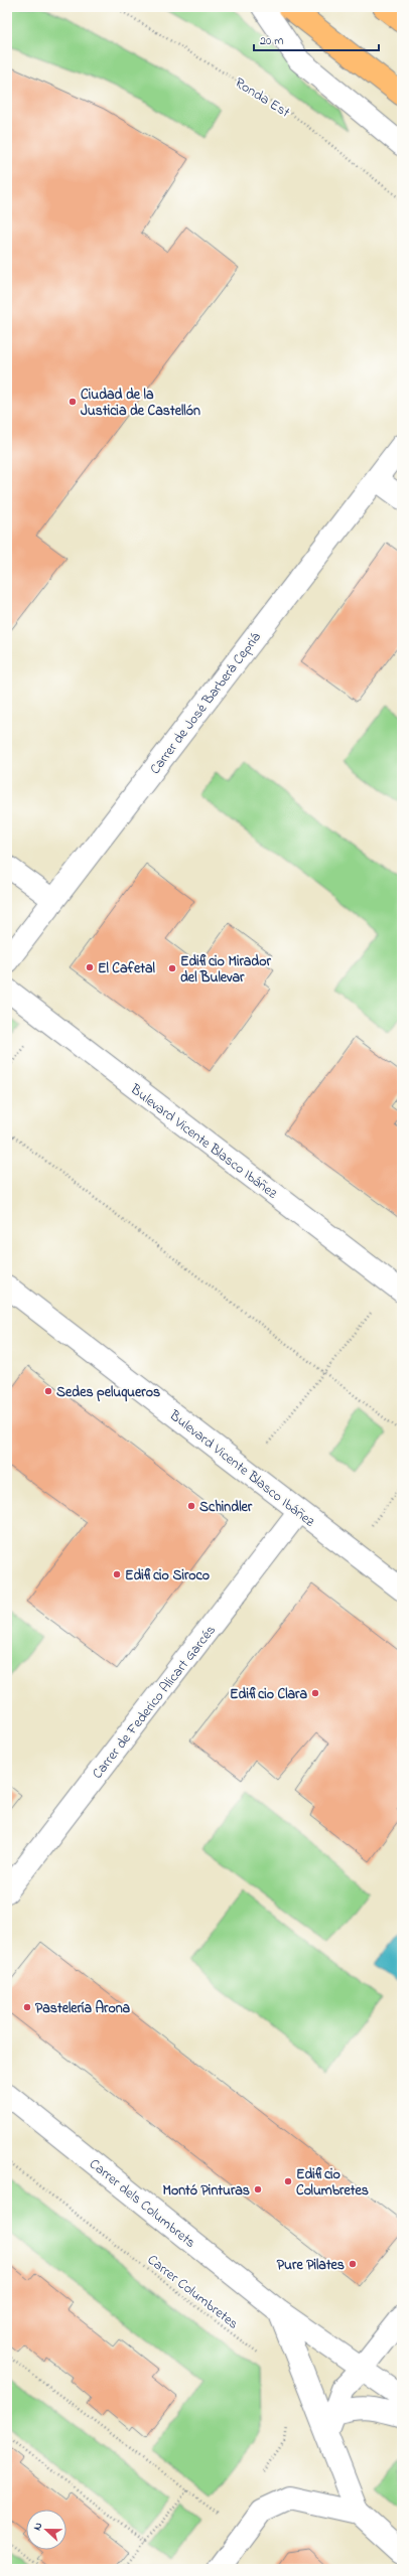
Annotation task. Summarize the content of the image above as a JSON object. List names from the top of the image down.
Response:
{
  "streets": {
    "street": [
      "Carrer de José Barberá Cepriá",
      "Bulevard Vicente Blasco Ibáñez",
      "Carrer de Federico Alicart Garcés",
      "Carrer dels Columbrets"
    ],
    "path": ["Ronda Est", "Carrer Columbretes"]
  },
  "crossings": [
    ["Bulevard Vicente Blasco Ibáñez", "Carrer de Federico Alicart Garcés"]
  ],
  "places": [
    "Ciudad de la Justicia de Castellón",
    "El Cafetal",
    "Edificio Mirador del Bulevar",
    "Sedes peluqueros",
    "Schindler",
    "Edificio Siroco",
    "Edificio Clara",
    "Pastelería Arona",
    "Edificio Columbretes",
    "Montó Pinturas",
    "Pure Pilates"
  ],
  "scale_bar": "20 m",
  "north": "left"
}
